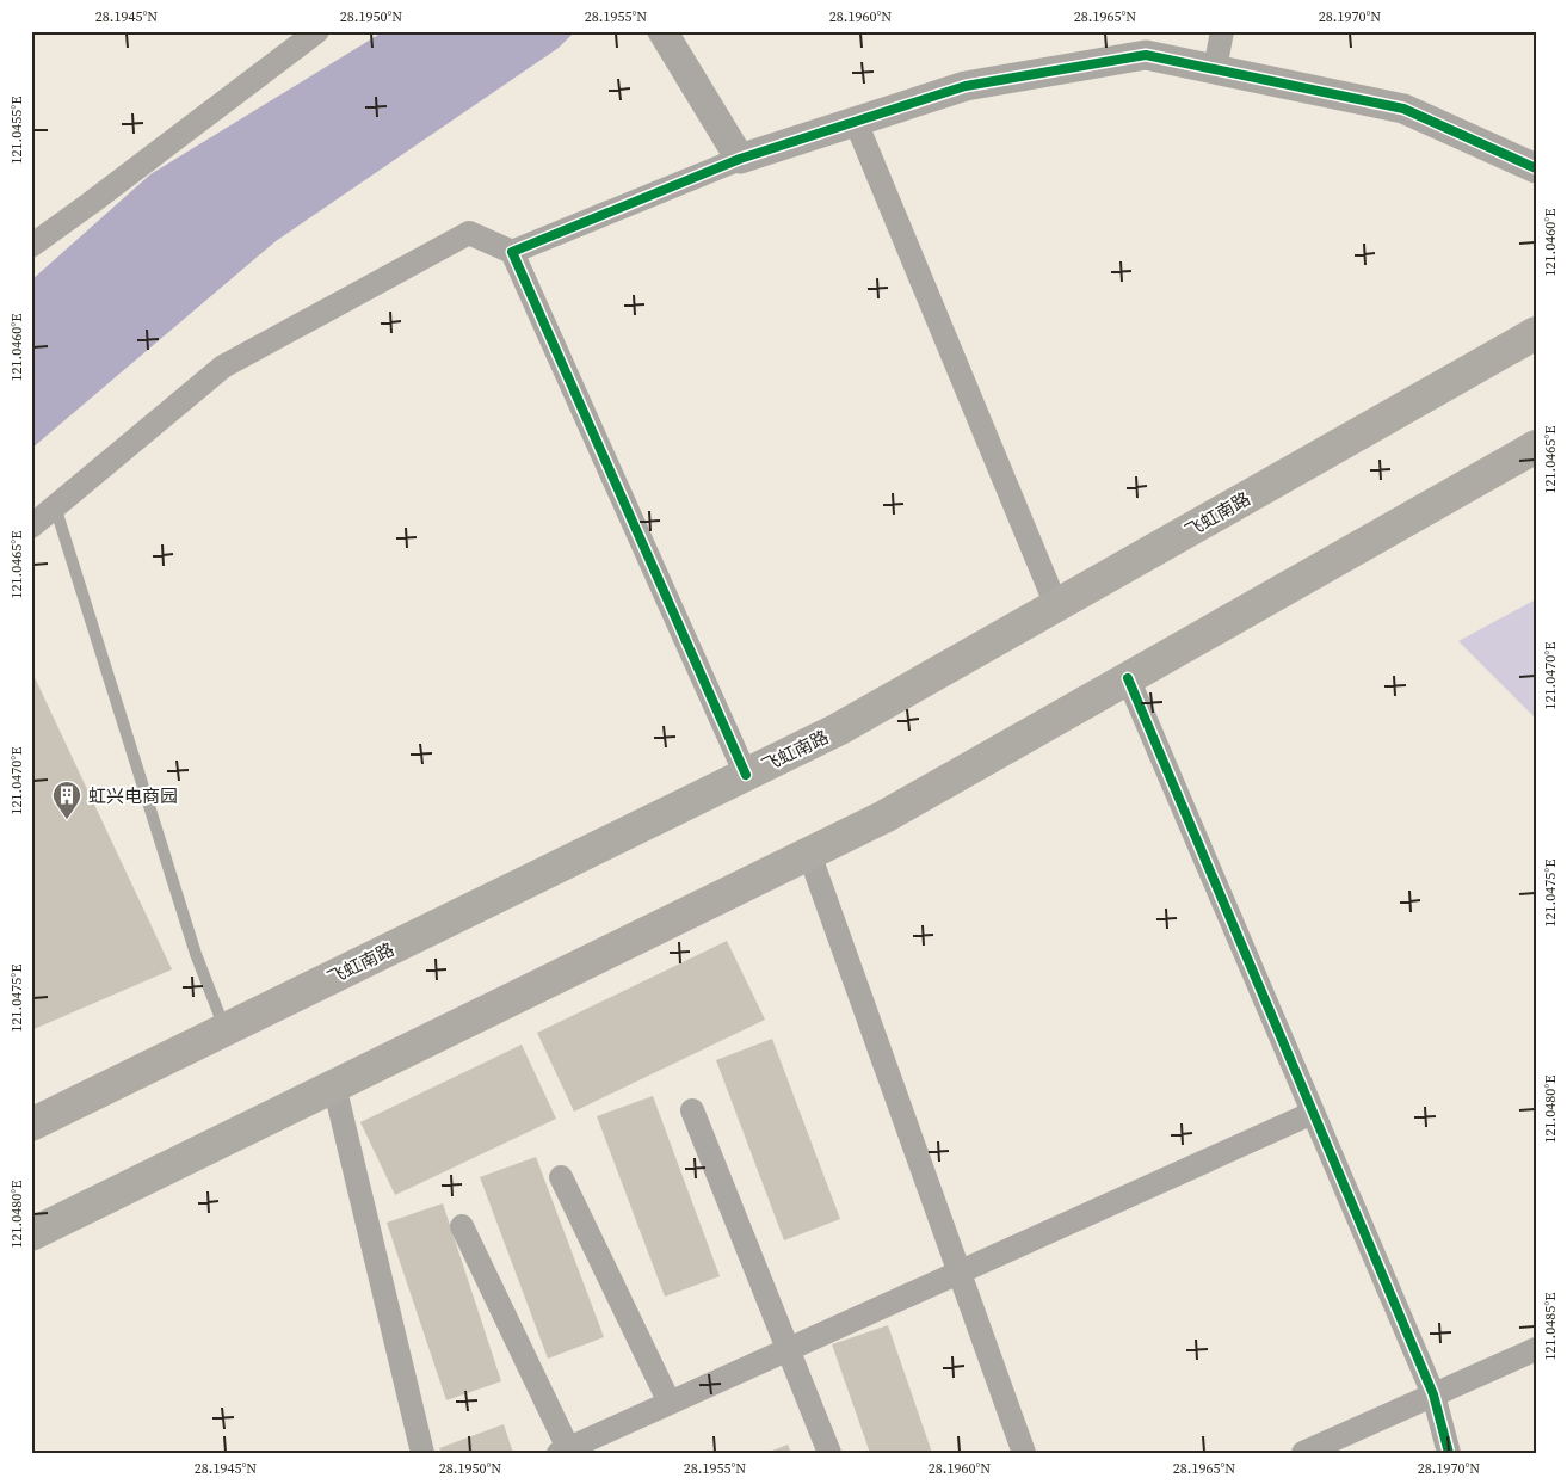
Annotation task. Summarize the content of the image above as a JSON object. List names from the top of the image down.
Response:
{
  "streets": {
    "main road": ["飞虹南路"]
  },
  "places": {
    "building": ["虹兴电商园"]
  },
  "coordinates": [
    "28.1945°N",
    "28.1950°N",
    "28.1955°N",
    "28.1960°N",
    "28.1965°N",
    "28.1970°N",
    "121.0455°E",
    "121.0460°E",
    "121.0465°E",
    "121.0470°E",
    "121.0475°E",
    "121.0480°E",
    "121.0485°E"
  ]
}
